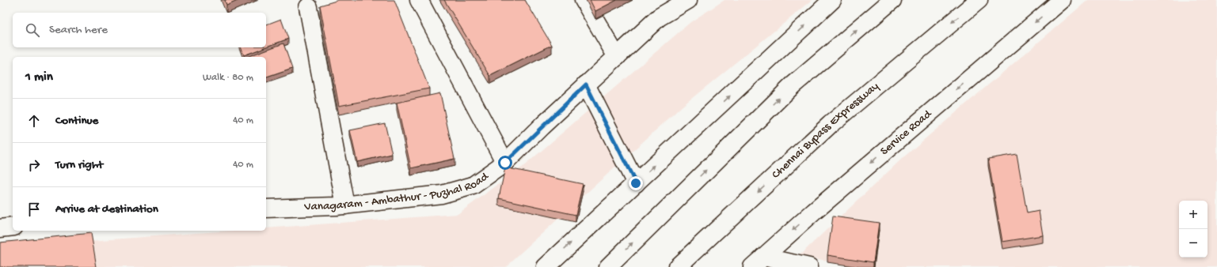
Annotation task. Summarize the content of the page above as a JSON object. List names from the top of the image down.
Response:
{
  "streets": {
    "main road": ["Chennai Bypass Expressway", "Service Road", "Vanagaram - Ambathur - Puzhal Road"]
  },
  "page": {
    "search": "Search here",
    "heading": ["1 min", "Walk · 80 m"],
    "list": [
      ["Continue", "40 m"],
      ["Turn right", "40 m"],
      "Arrive at destination"
    ],
    "map_buttons": ["+", "−"]
  }
}
